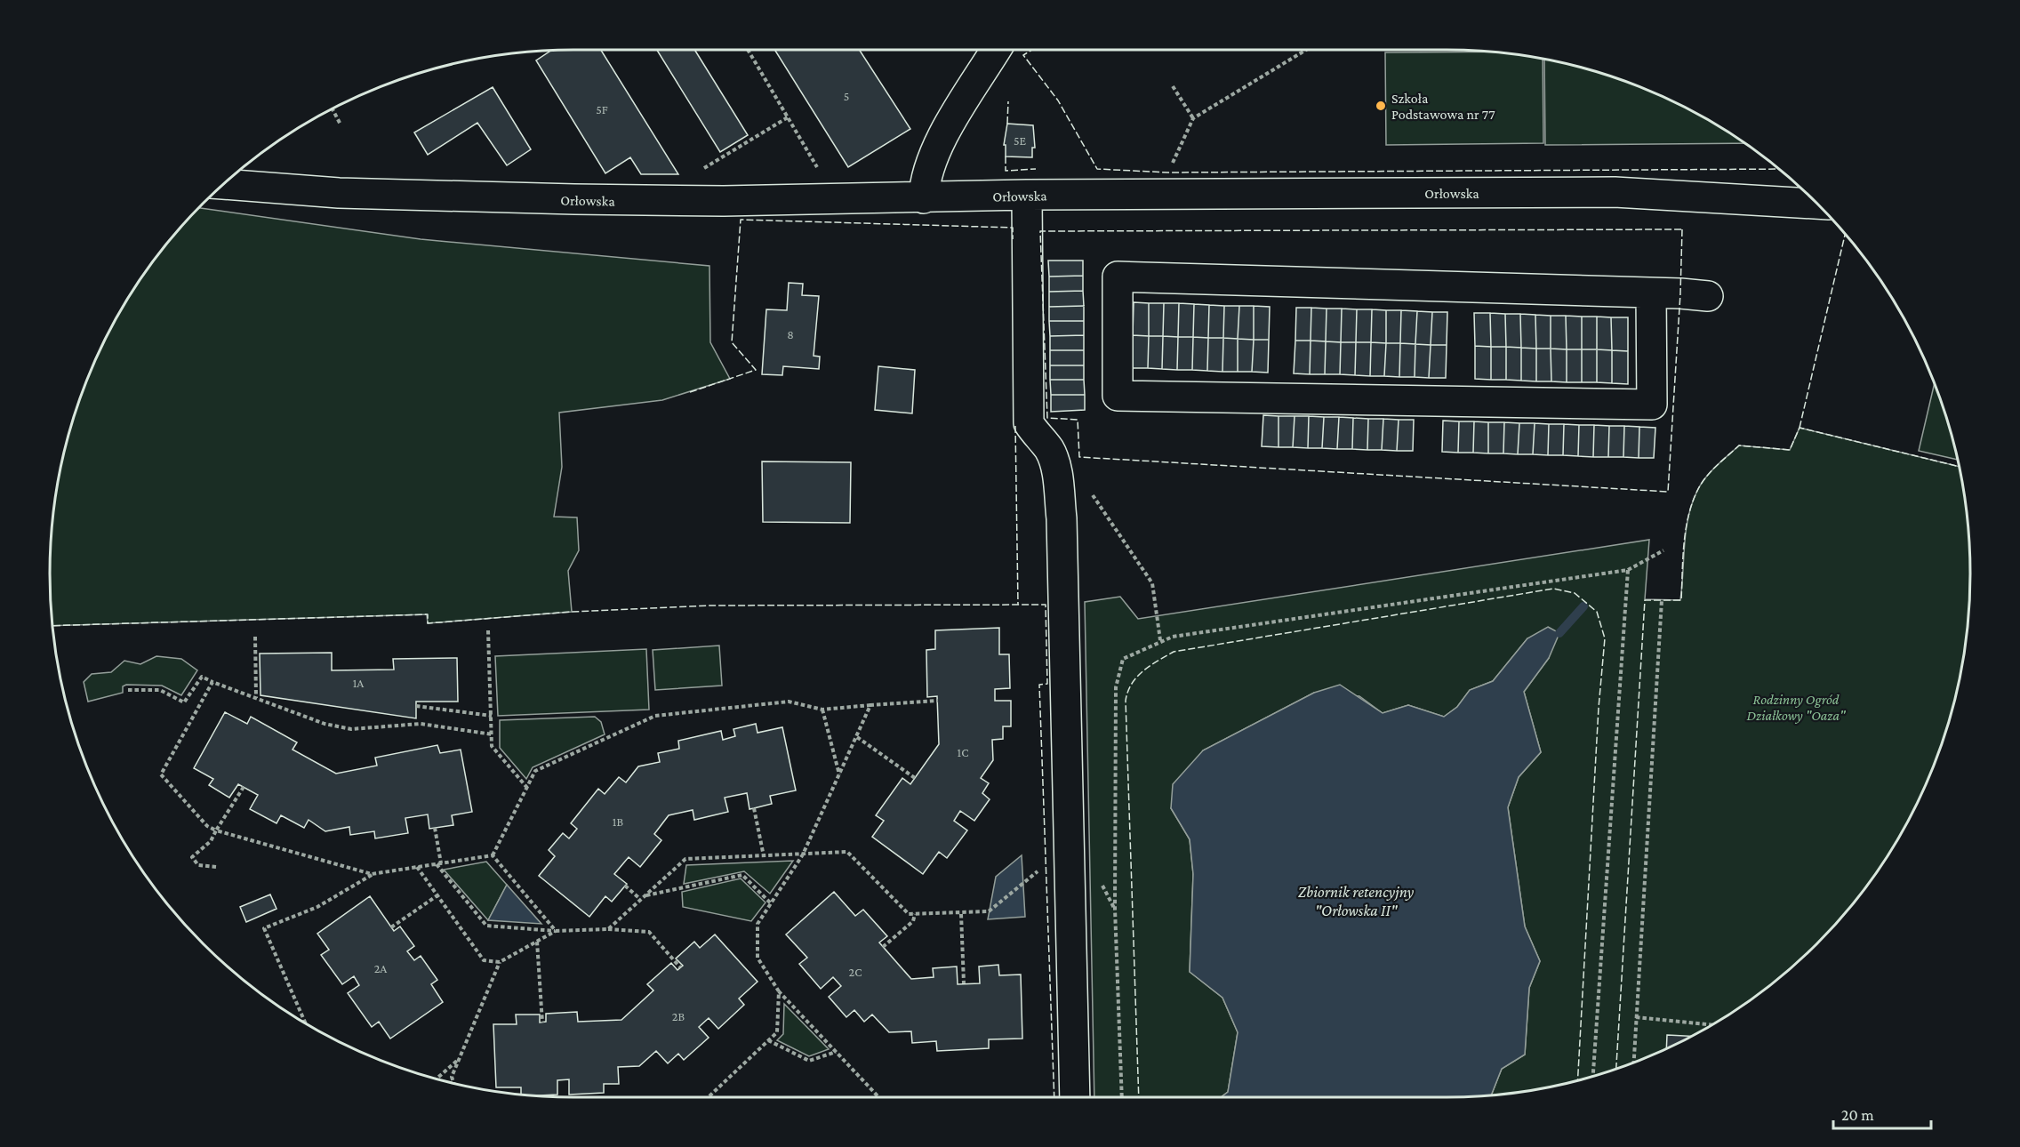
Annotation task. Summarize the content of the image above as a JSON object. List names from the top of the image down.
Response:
{
  "streets": {
    "street": ["Orłowska"]
  },
  "water": ["Zbiornik retencyjny \"Orłowska II\""],
  "parks": ["Rodzinny Ogród Działkowy \"Oaza\""],
  "places": ["Szkoła Podstawowa nr 77"],
  "house_numbers": [
    "5",
    "5F",
    "5E",
    "8",
    "1A",
    "1C",
    "1B",
    "2A",
    "2C",
    "2B"
  ],
  "scale_bar": "20 m"
}
